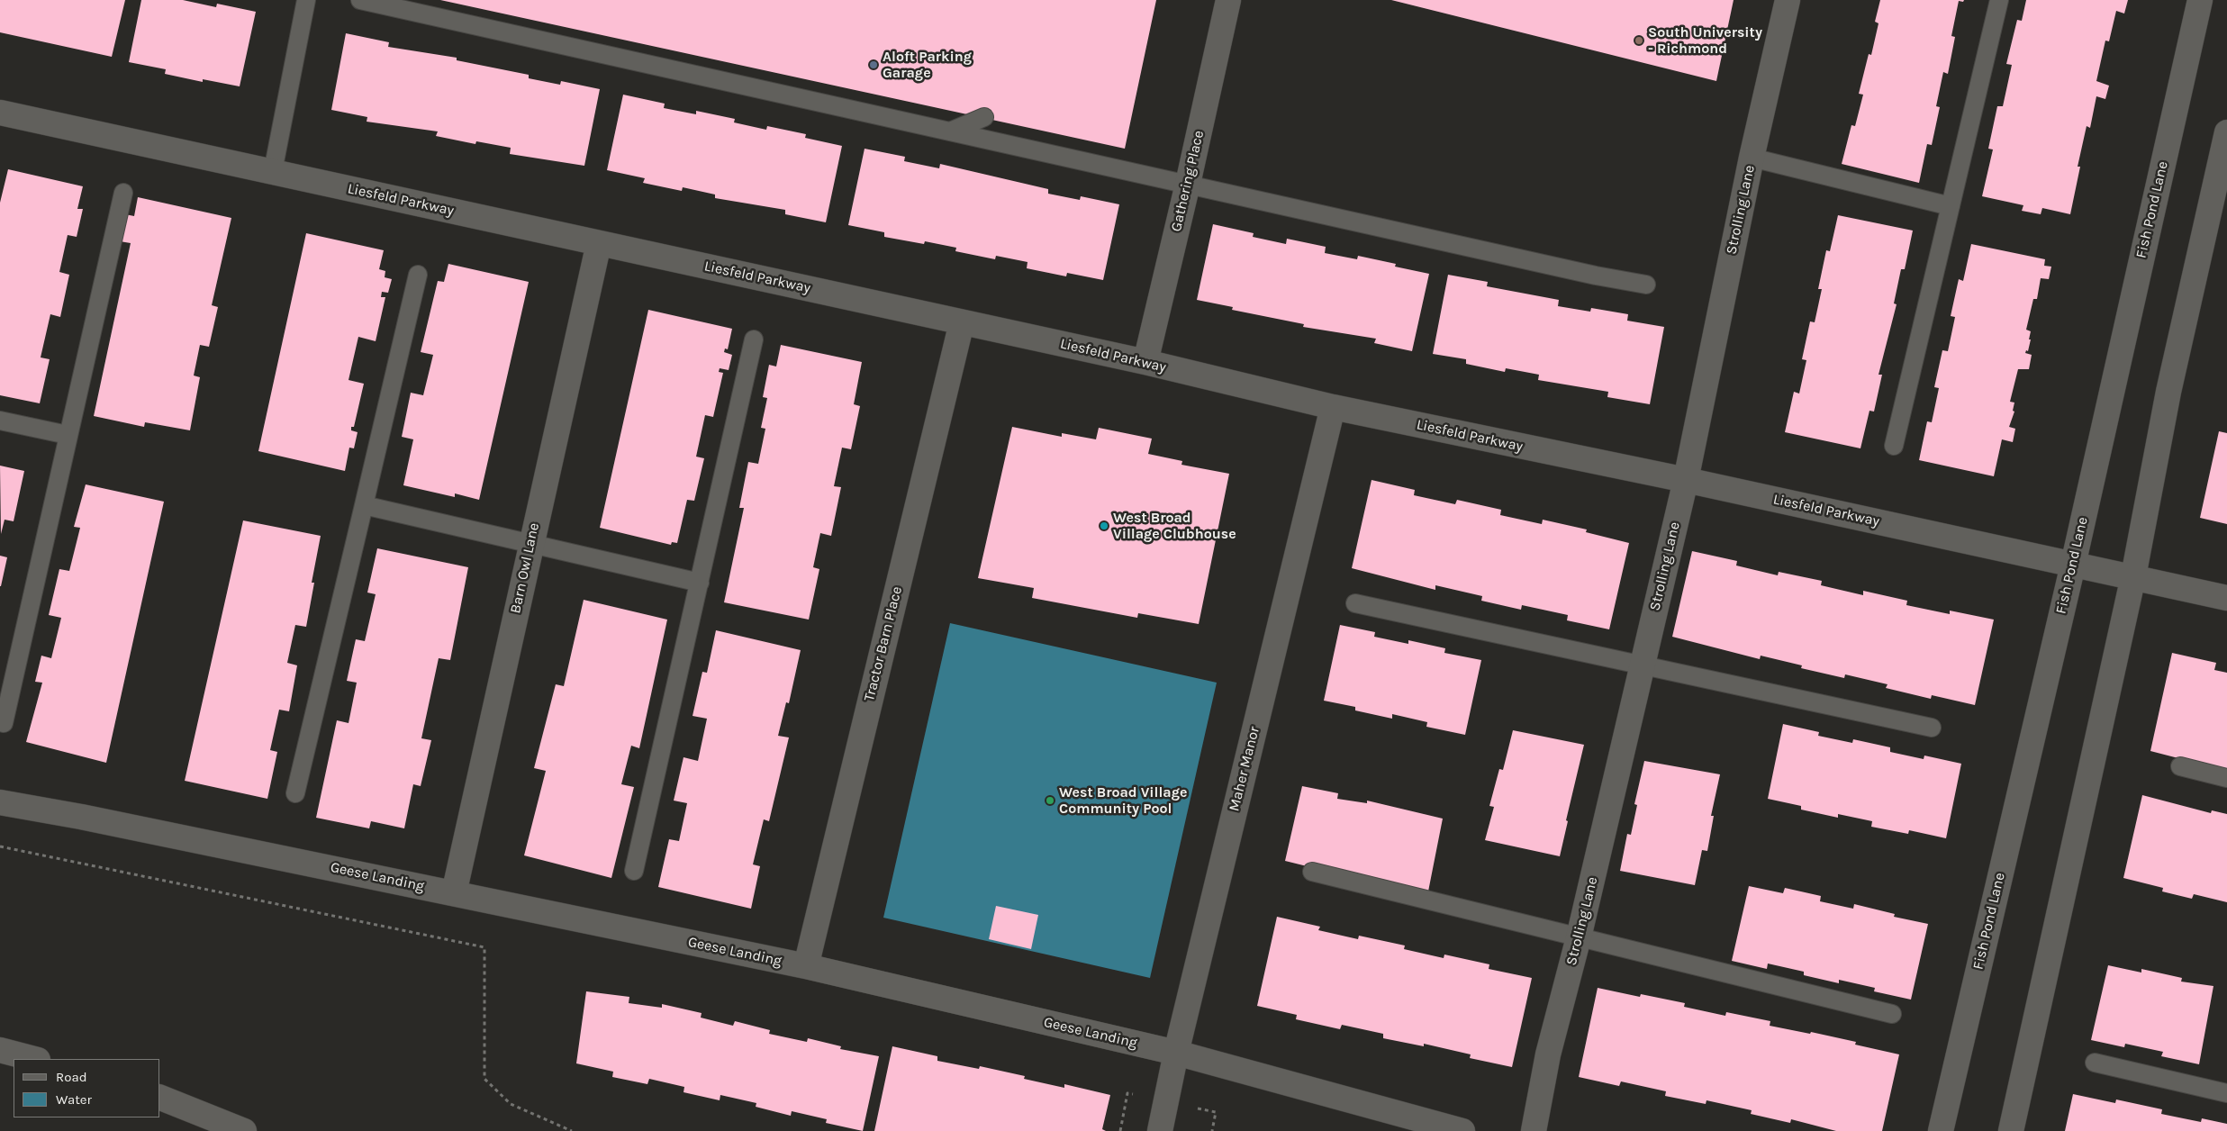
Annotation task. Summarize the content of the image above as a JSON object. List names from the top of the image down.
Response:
{
  "streets": {
    "street": [
      "Gathering Place",
      "Liesfeld Parkway",
      "Strolling Lane",
      "Fish Pond Lane",
      "Barn Owl Lane",
      "Tractor Barn Place",
      "Maher Manor",
      "Geese Landing"
    ]
  },
  "crossings": [
    ["Gathering Place", "Liesfeld Parkway"],
    ["Liesfeld Parkway", "Strolling Lane"],
    ["Liesfeld Parkway", "Fish Pond Lane"],
    ["Liesfeld Parkway", "Barn Owl Lane"],
    ["Liesfeld Parkway", "Tractor Barn Place"],
    ["Liesfeld Parkway", "Maher Manor"],
    ["Barn Owl Lane", "Geese Landing"],
    ["Tractor Barn Place", "Geese Landing"],
    ["Maher Manor", "Geese Landing"]
  ],
  "places": [
    "South University - Richmond",
    "Aloft Parking Garage",
    "West Broad Village Clubhouse",
    "West Broad Village Community Pool"
  ],
  "legend": ["Road", "Water"]
}
